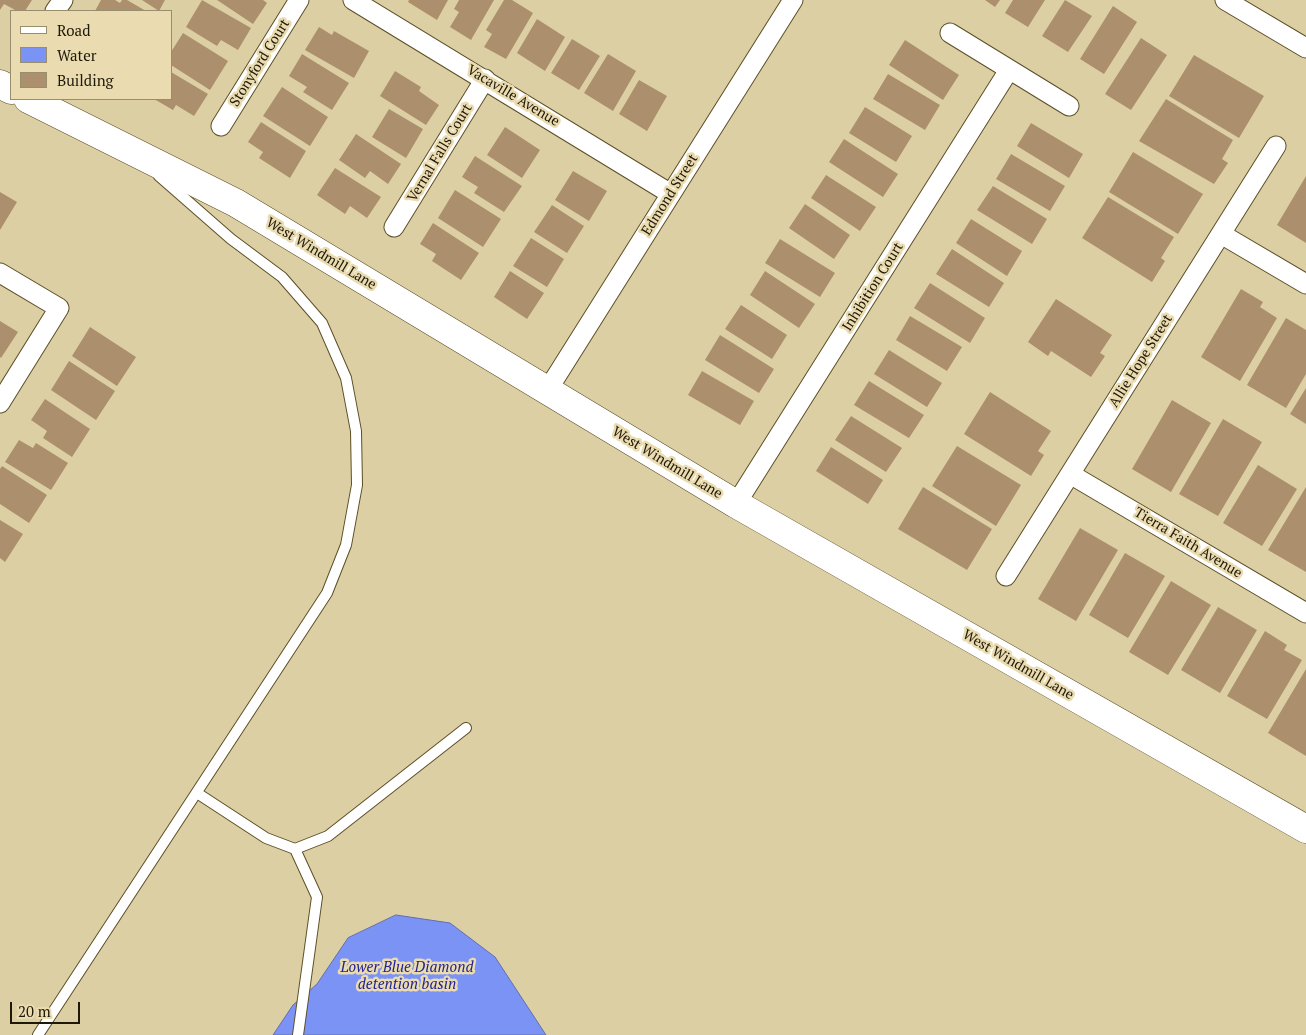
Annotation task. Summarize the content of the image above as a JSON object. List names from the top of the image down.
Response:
{
  "streets": {
    "street": [
      "Stonyford Court",
      "Vacaville Avenue",
      "Vernal Falls Court",
      "Edmond Street",
      "West Windmill Lane",
      "Inhibition Court",
      "Allie Hope Street",
      "Tierra Faith Avenue"
    ]
  },
  "crossings": [
    ["Vacaville Avenue", "Vernal Falls Court"],
    ["Vacaville Avenue", "Edmond Street"],
    ["Edmond Street", "West Windmill Lane"],
    ["West Windmill Lane", "Inhibition Court"],
    ["Allie Hope Street", "Tierra Faith Avenue"]
  ],
  "water": ["Lower Blue Diamond detention basin"],
  "legend": ["Road", "Water", "Building"],
  "scale_bar": "20 m"
}
